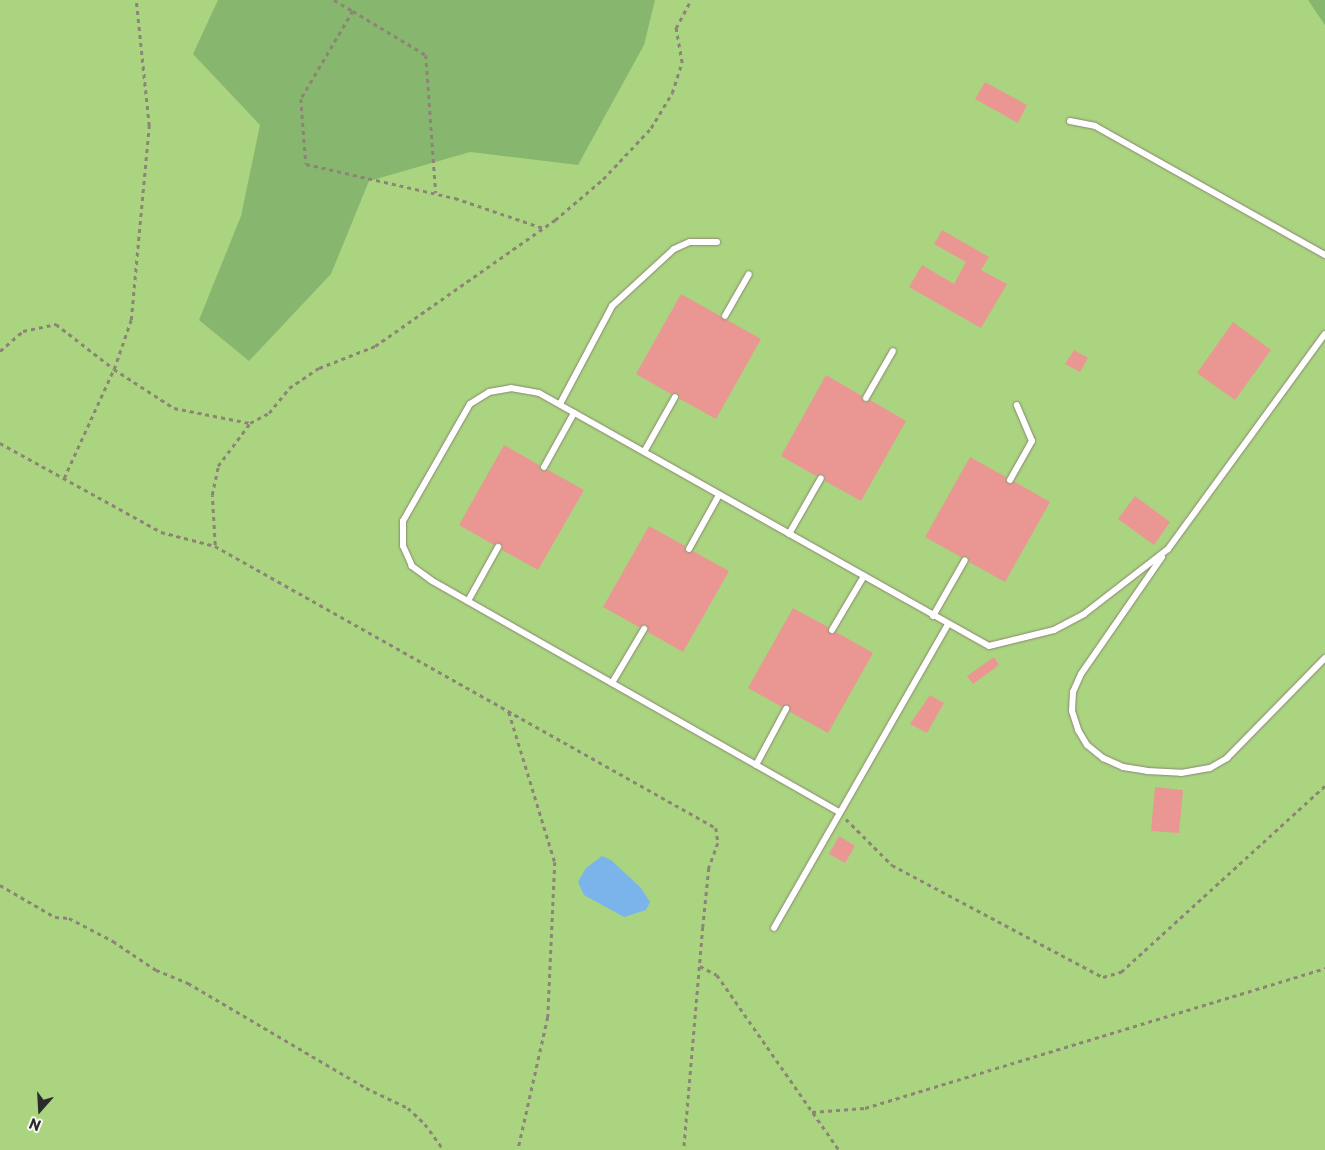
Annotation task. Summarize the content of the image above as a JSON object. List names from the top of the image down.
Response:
{
  "north": "bottom"
}
